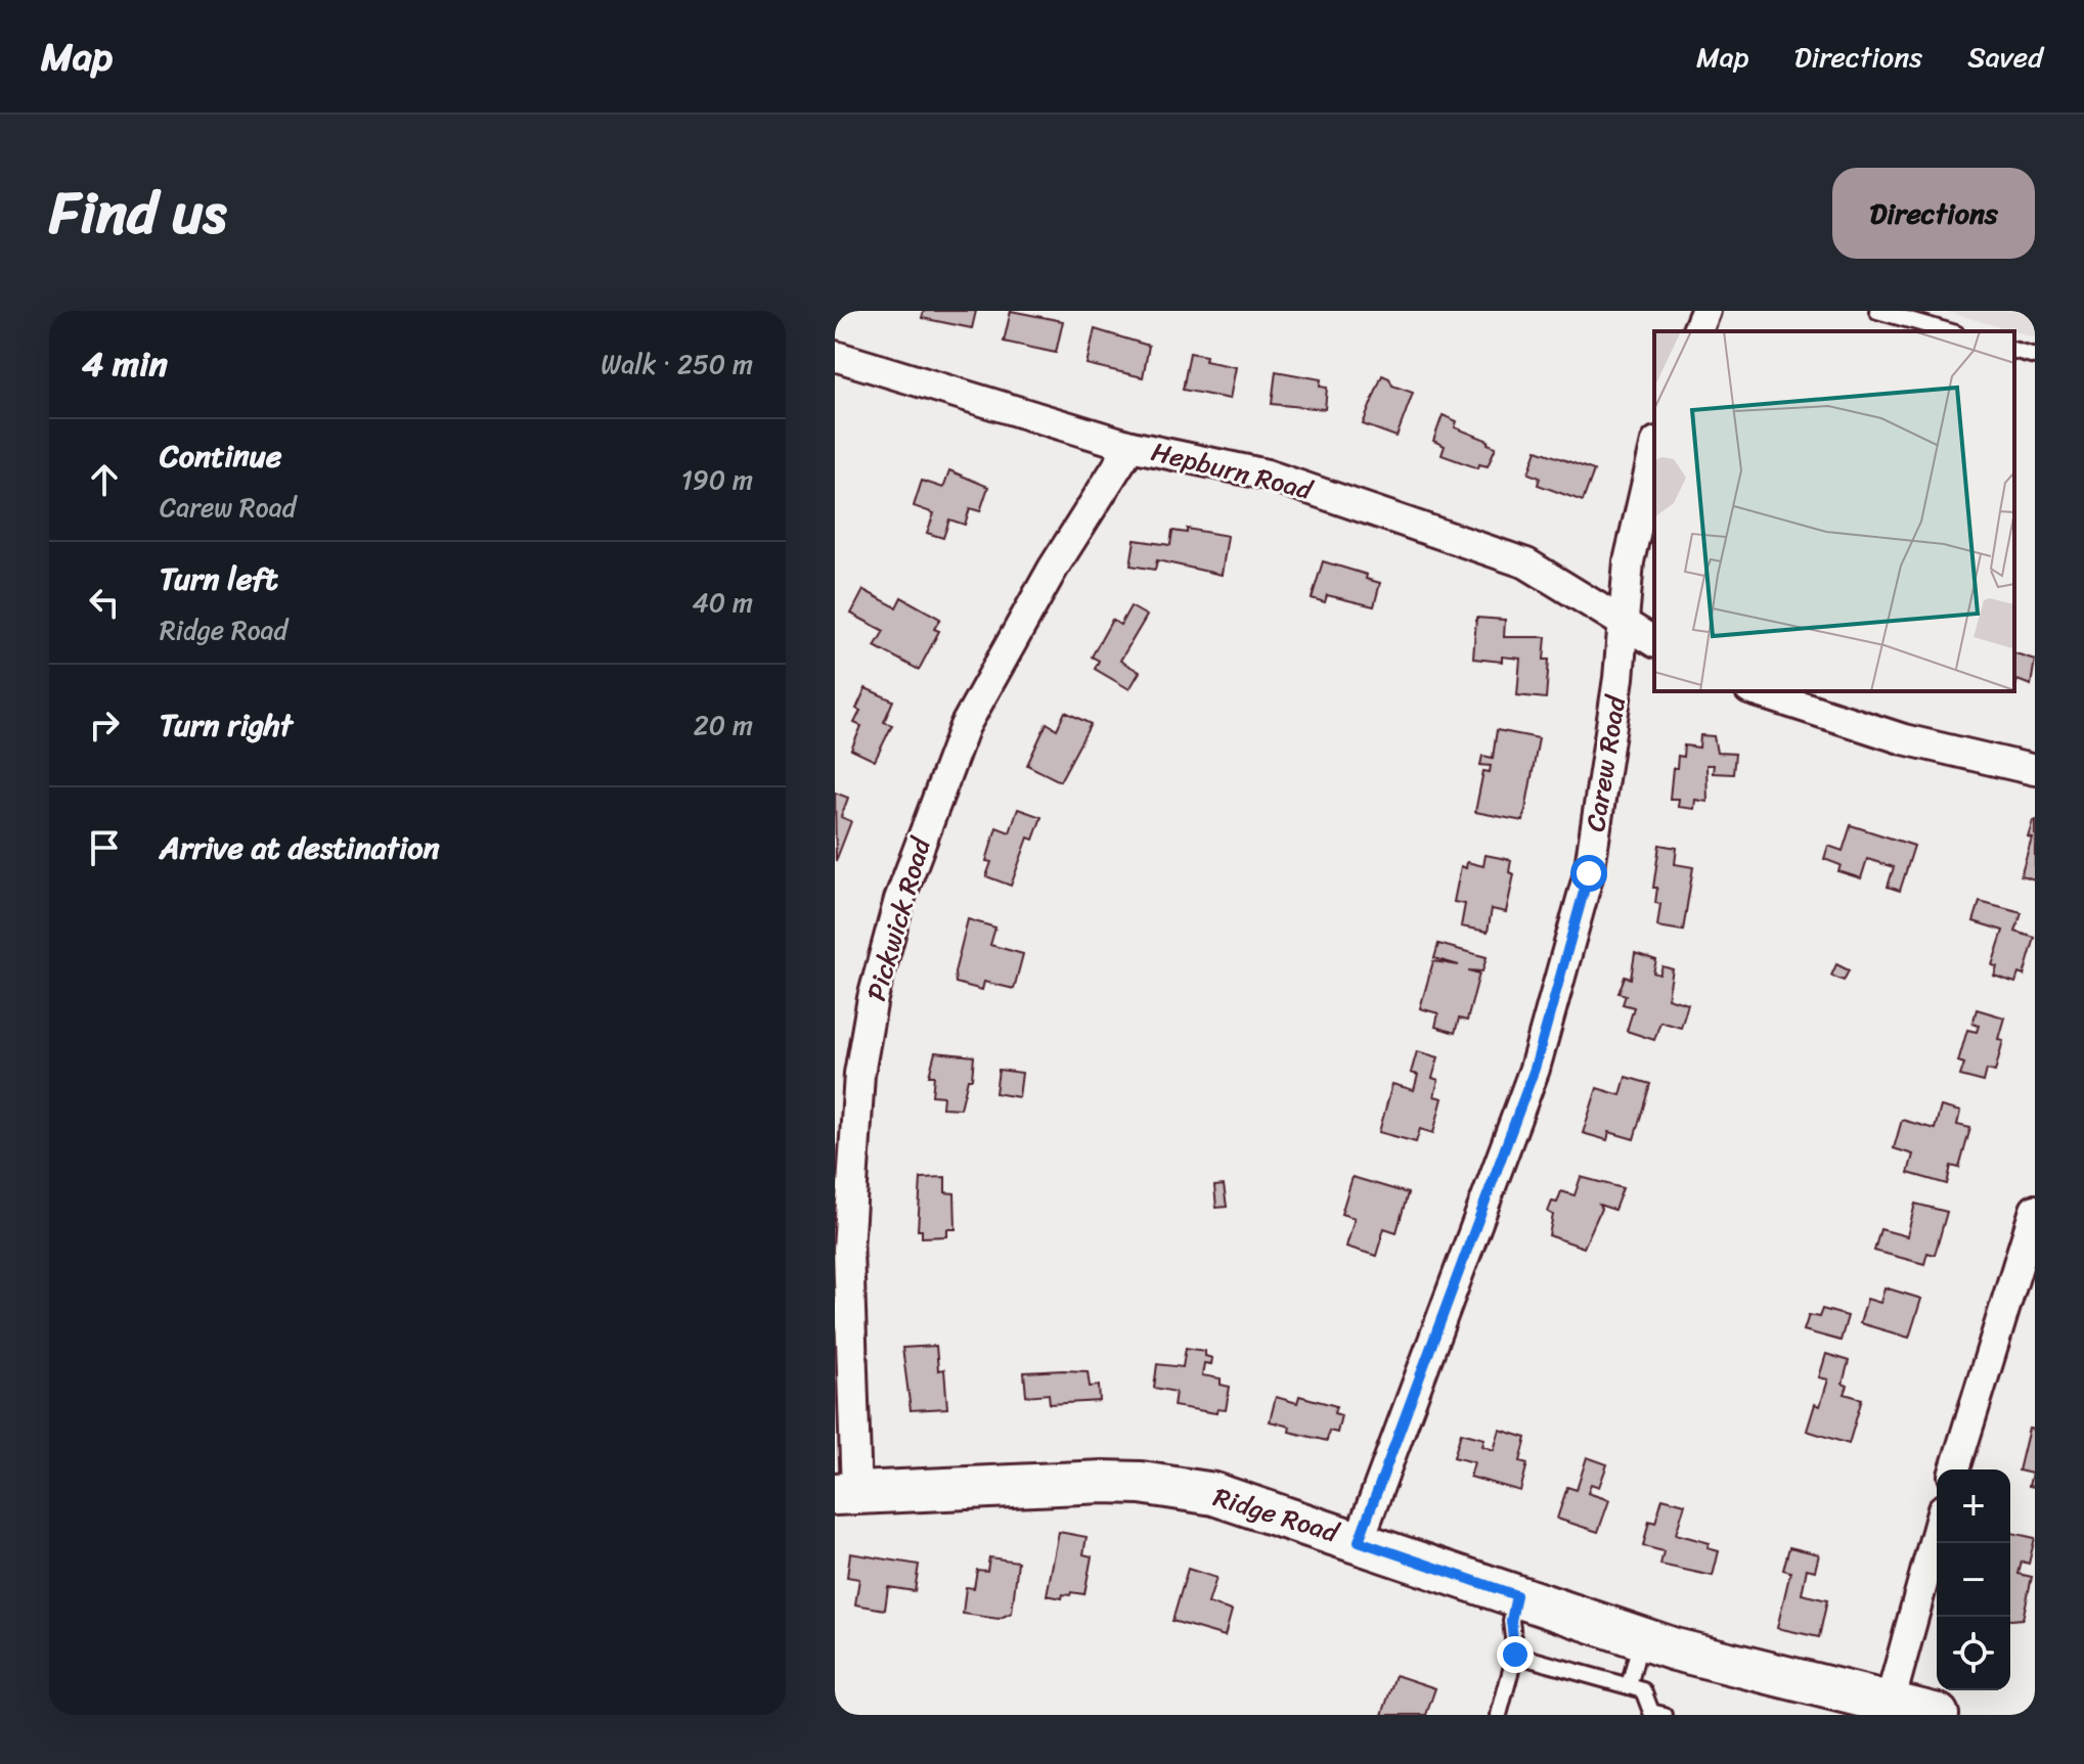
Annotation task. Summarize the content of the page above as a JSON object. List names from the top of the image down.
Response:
{
  "streets": {
    "main road": ["Ridge Road"],
    "street": ["Hepburn Road", "Carew Road", "Pickwick Road"]
  },
  "crossings": [
    ["Hepburn Road", "Carew Road"],
    ["Hepburn Road", "Pickwick Road"],
    ["Carew Road", "Ridge Road"],
    ["Pickwick Road", "Ridge Road"]
  ],
  "page": {
    "header": "Map",
    "nav": ["Map", "Directions", "Saved"],
    "title": "Find us",
    "buttons": "Directions",
    "heading": ["4 min", "Walk · 250 m"],
    "list": [
      ["Continue", "Carew Road", "190 m"],
      ["Turn left", "Ridge Road", "40 m"],
      ["Turn right", "20 m"],
      "Arrive at destination"
    ],
    "map_buttons": ["+", "−"]
  }
}
